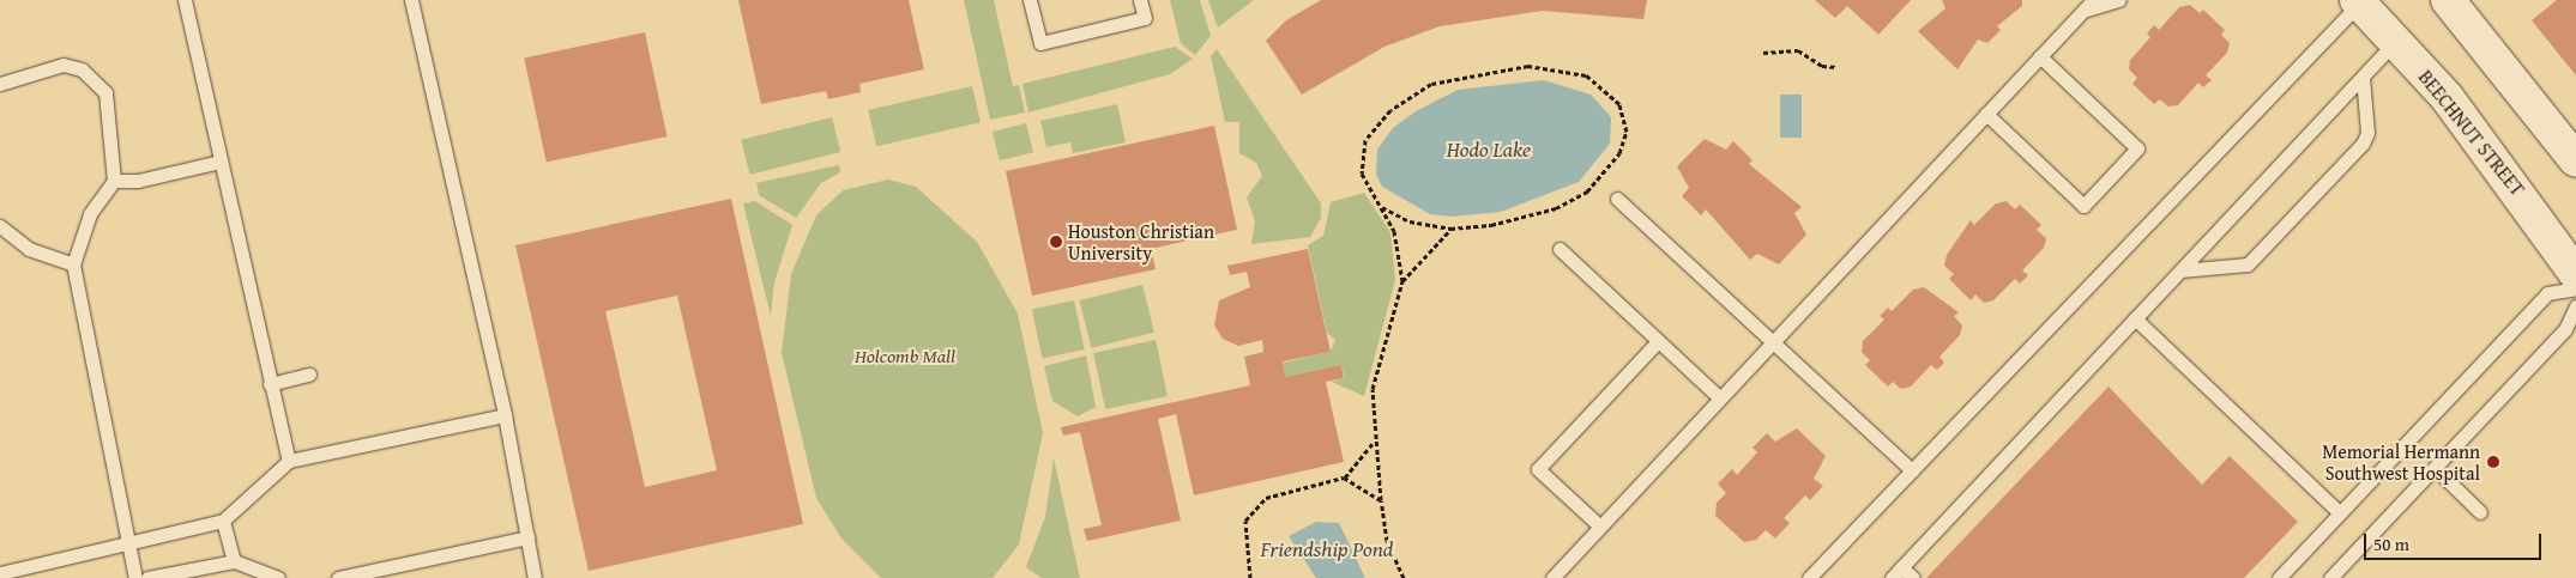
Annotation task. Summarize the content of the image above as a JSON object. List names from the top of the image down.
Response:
{
  "streets": {
    "main road": ["BEECHNUT STREET"]
  },
  "water": ["Hodo Lake", "Friendship Pond"],
  "parks": ["Holcomb Mall"],
  "places": ["Houston Christian University", "Memorial Hermann Southwest Hospital"],
  "scale_bar": "50 m"
}
